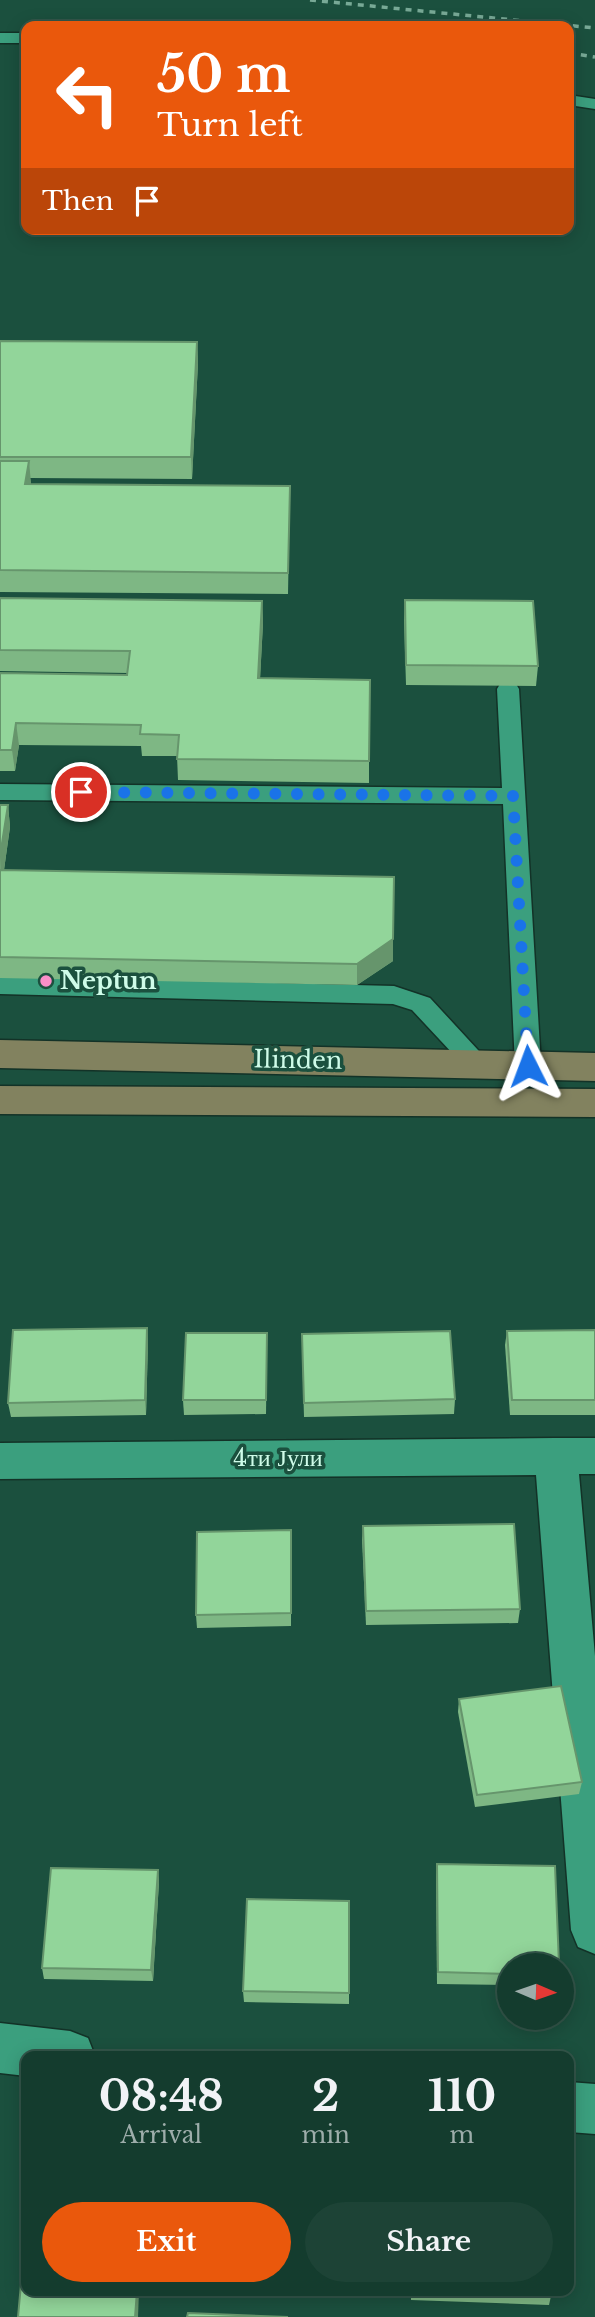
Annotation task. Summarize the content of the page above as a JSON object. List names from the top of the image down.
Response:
{
  "streets": {
    "main road": ["Ilinden"],
    "street": ["4ти Јули"]
  },
  "places": ["Neptun"],
  "north": "right",
  "page": {
    "turn": ["50 m", "Turn left"],
    "then": "Then",
    "eta": [
      "08:48",
      "Arrival",
      "2",
      "min",
      "110",
      "m"
    ],
    "buttons": ["Exit", "Share"]
  }
}
